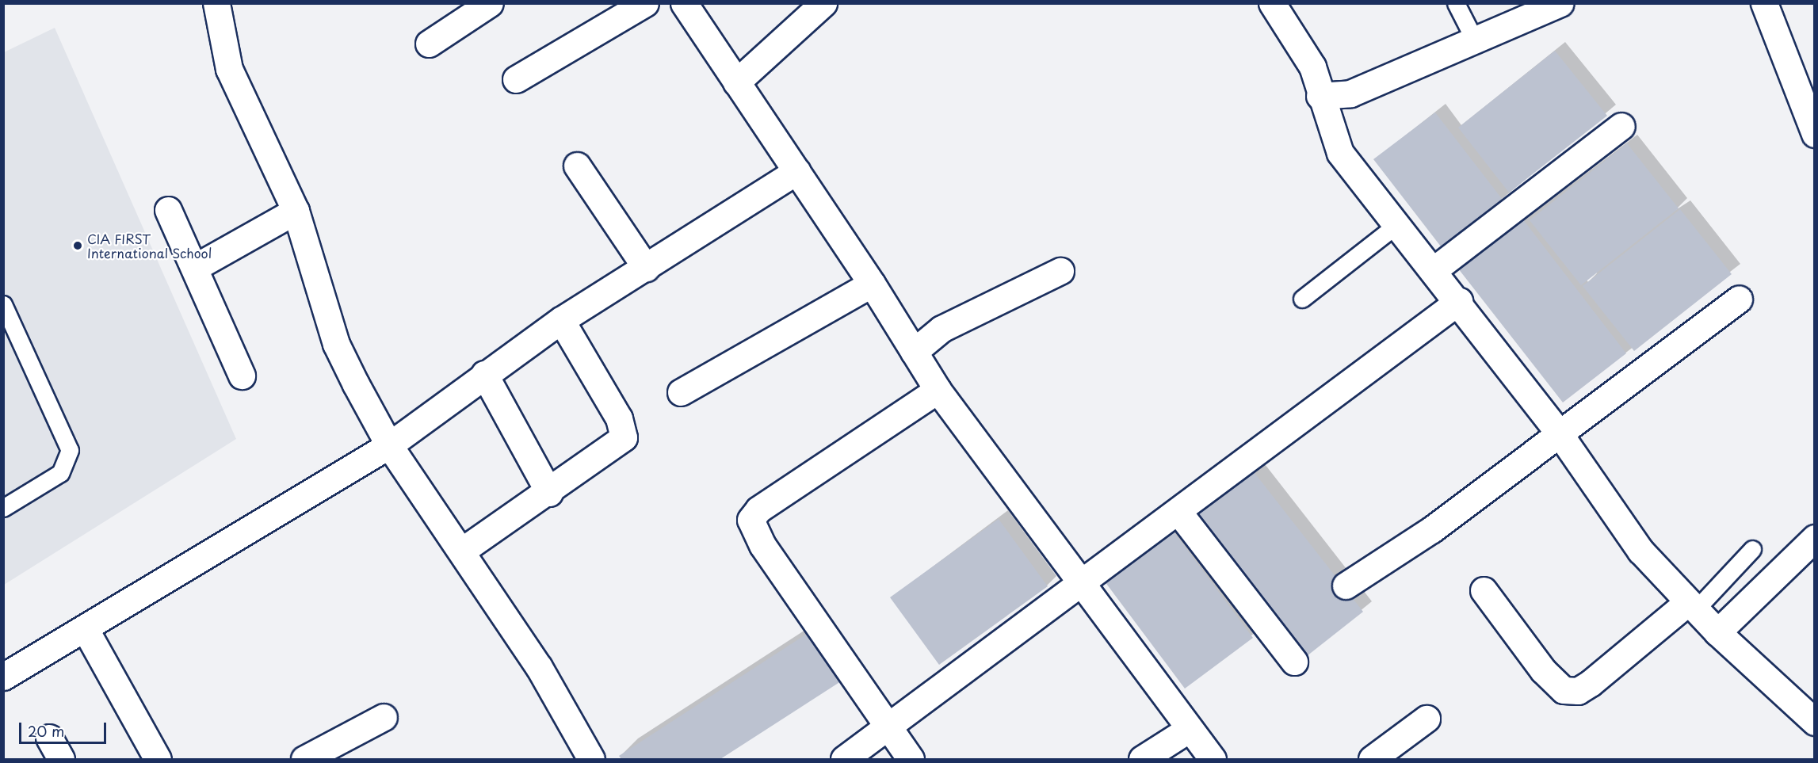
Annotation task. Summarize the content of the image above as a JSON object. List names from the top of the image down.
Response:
{
  "places": ["CIA FIRST International School"],
  "scale_bar": "20 m"
}
